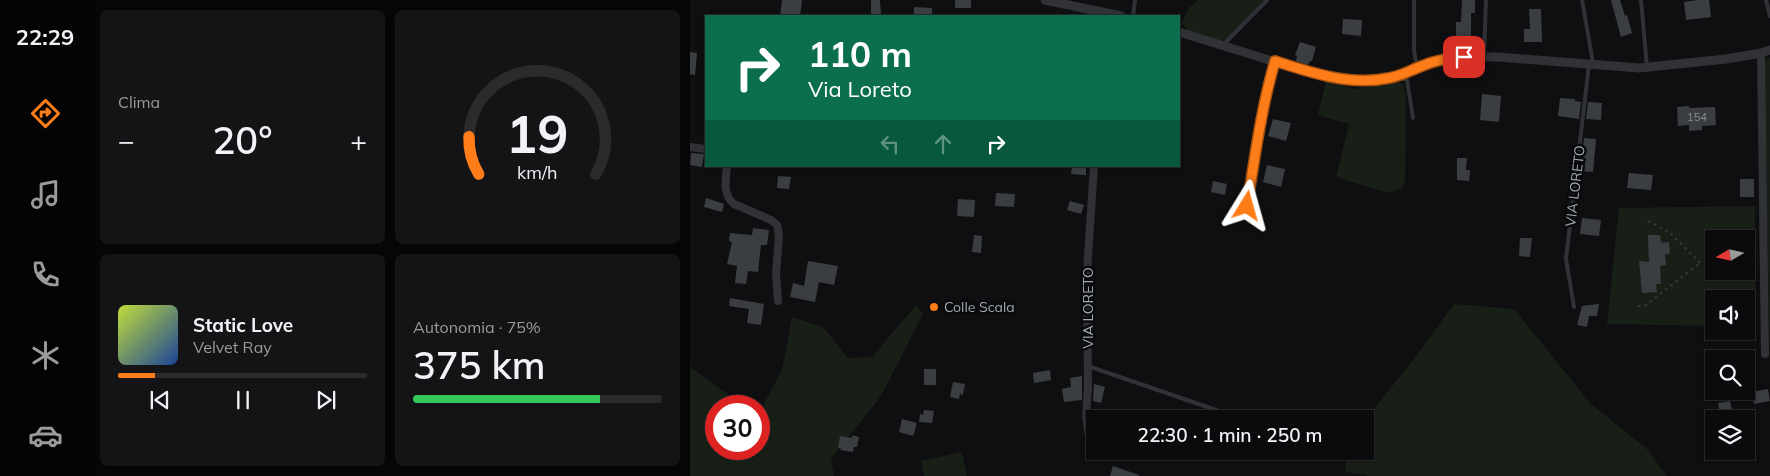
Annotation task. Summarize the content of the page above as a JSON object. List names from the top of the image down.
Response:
{
  "streets": {
    "street": ["VIA LORETO"]
  },
  "places": ["Colle Scala"],
  "house_numbers": ["154"],
  "north": "left",
  "page": {
    "tabs": "22:29",
    "tile": [
      "Clima",
      ["Autonomia · 75%", "375 km"]
    ],
    "turn": ["110 m", "Via Loreto"],
    "heat": ["−", "20°", "+"],
    "song": ["Static Love", "Velvet Ray"],
    "limit": "30",
    "trip": "22:30 · 1 min · 250 m",
    "gauge": ["19", "km/h"]
  }
}
